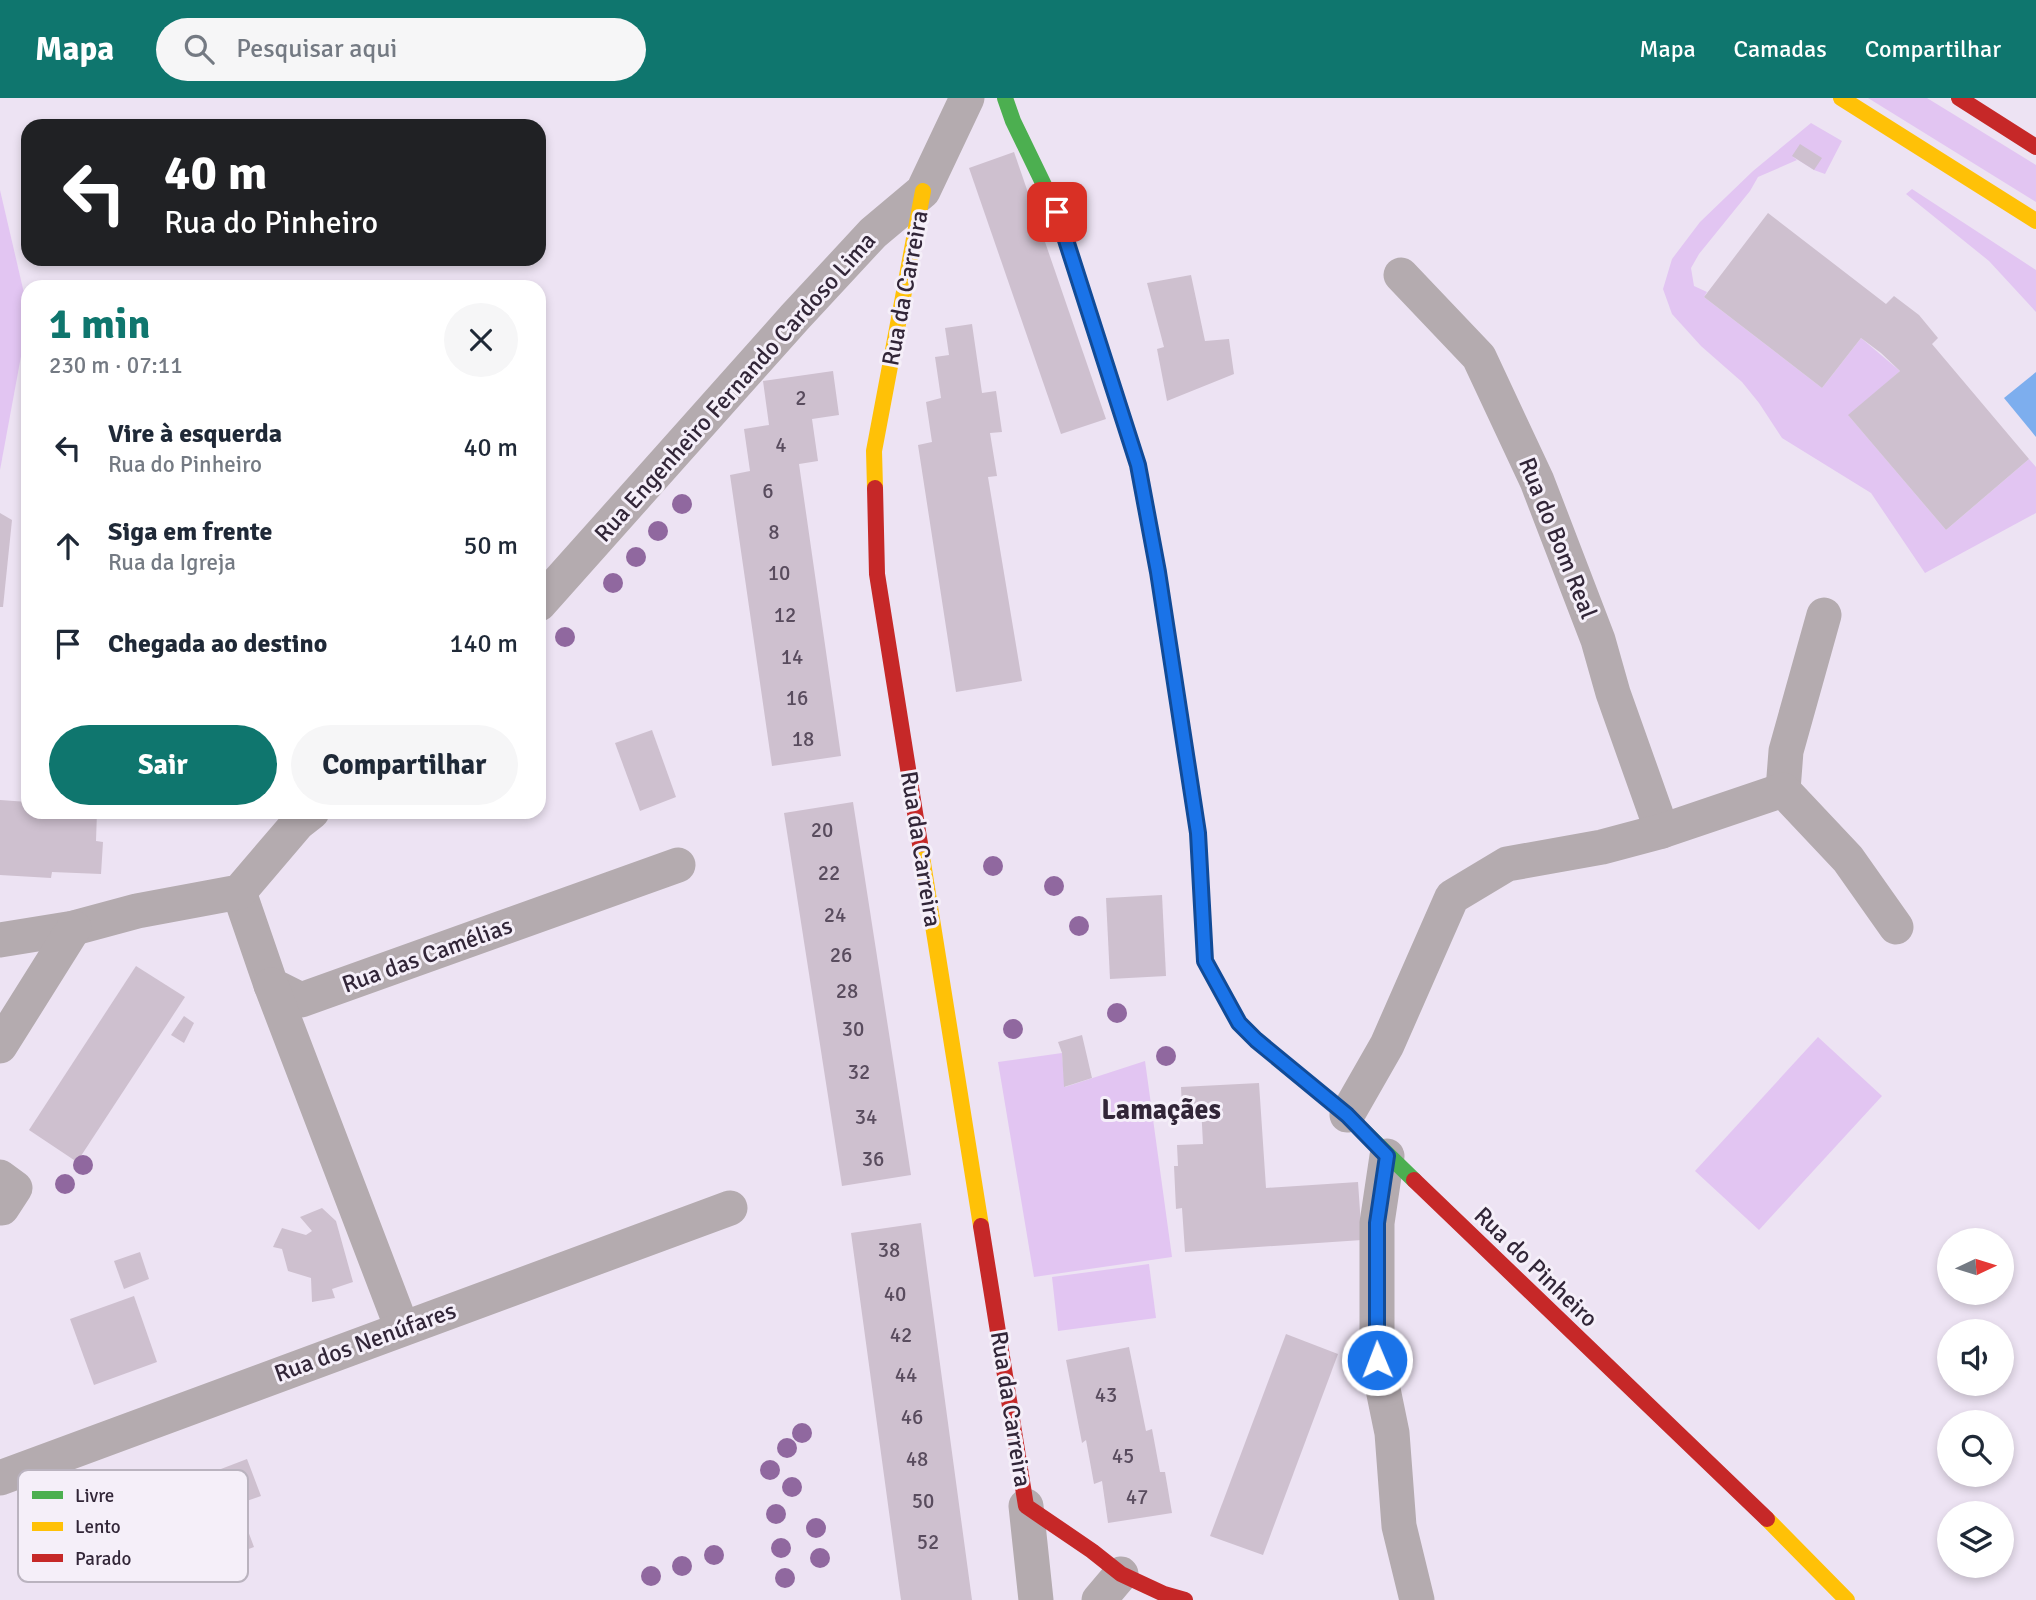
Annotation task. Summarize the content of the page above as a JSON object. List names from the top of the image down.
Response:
{
  "streets": {
    "street": [
      "Rua da Carreira",
      "Rua Engenheiro Fernando Cardoso Lima",
      "Rua do Bom Real",
      "Rua das Camélias",
      "Rua do Pinheiro",
      "Rua dos Nenúfares"
    ]
  },
  "crossings": [
    ["Rua da Carreira", "Rua Engenheiro Fernando Cardoso Lima"]
  ],
  "districts": ["Lamaçães"],
  "house_numbers": [
    "2",
    "4",
    "6",
    "8",
    "10",
    "12",
    "14",
    "16",
    "18",
    "20",
    "22",
    "24",
    "26",
    "28",
    "30",
    "32",
    "34",
    "36",
    "38",
    "40",
    "42",
    "44",
    "43",
    "46",
    "45",
    "48",
    "47",
    "50",
    "52"
  ],
  "legend": ["Livre", "Lento", "Parado"],
  "north": "right",
  "page": {
    "header": "Mapa",
    "search": "Pesquisar aqui",
    "nav": ["Mapa", "Camadas", "Compartilhar"],
    "turn": ["40 m", "Rua do Pinheiro"],
    "heading": ["1 min", "230 m · 07:11"],
    "list": [
      {
        "name": "Vire à esquerda",
        "note": "Rua do Pinheiro",
        "value": "40 m"
      },
      {
        "name": "Siga em frente",
        "note": "Rua da Igreja",
        "value": "50 m"
      },
      {
        "name": "Chegada ao destino",
        "value": "140 m"
      }
    ],
    "buttons": ["Sair", "Compartilhar"]
  }
}
